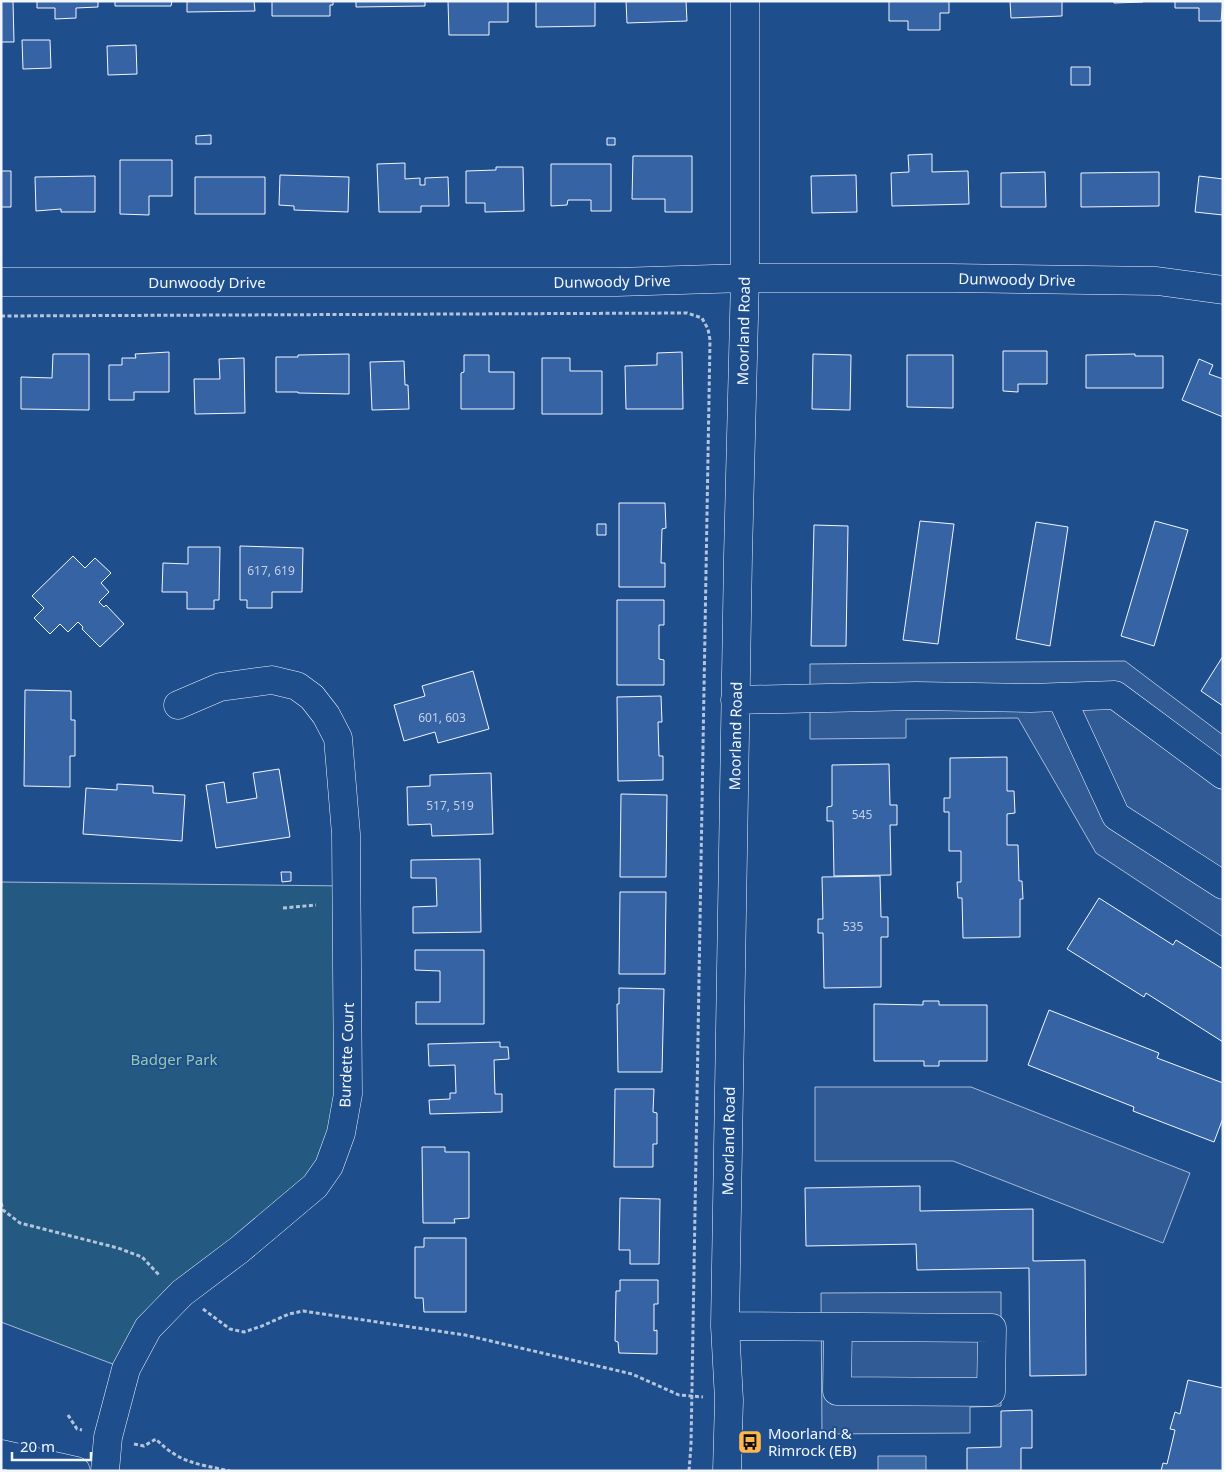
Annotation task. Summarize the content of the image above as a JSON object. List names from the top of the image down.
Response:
{
  "streets": {
    "street": ["Dunwoody Drive", "Moorland Road", "Burdette Court"]
  },
  "crossings": [
    ["Dunwoody Drive", "Moorland Road"]
  ],
  "parks": ["Badger Park"],
  "places": {
    "bus stop": ["Moorland & Rimrock (EB)"]
  },
  "house_numbers": [
    "617, 619",
    "601, 603",
    "517, 519",
    "545",
    "535"
  ],
  "scale_bar": "20 m"
}
